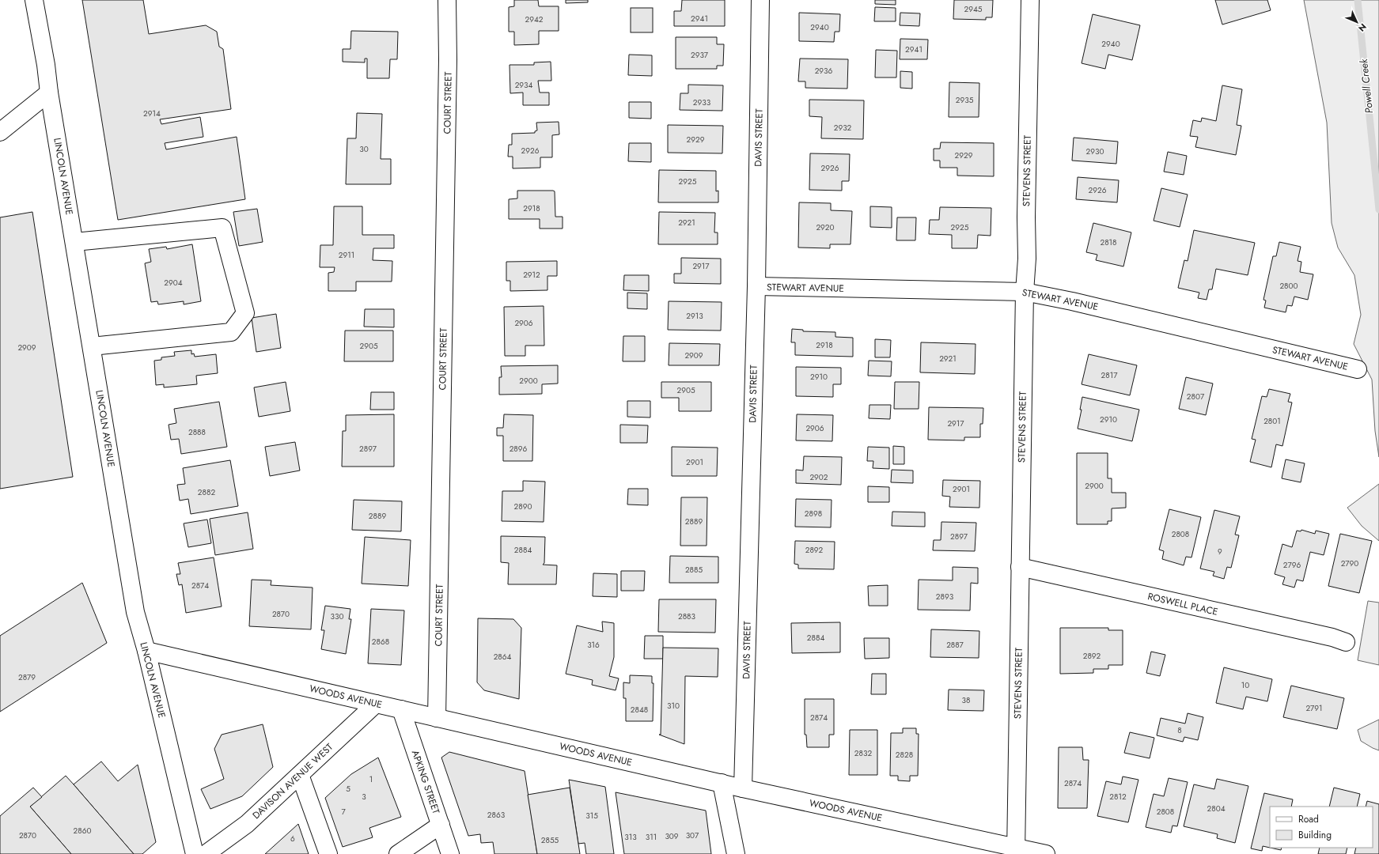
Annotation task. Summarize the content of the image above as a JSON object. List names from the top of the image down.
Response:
{
  "streets": {
    "street": [
      "COURT STREET",
      "DAVIS STREET",
      "STEVENS STREET",
      "LINCOLN AVENUE",
      "STEWART AVENUE",
      "ROSWELL PLACE",
      "WOODS AVENUE",
      "DAVISON AVENUE WEST",
      "APKING STREET"
    ]
  },
  "crossings": [
    ["COURT STREET", "WOODS AVENUE"],
    ["DAVIS STREET", "STEWART AVENUE"],
    ["DAVIS STREET", "WOODS AVENUE"],
    ["STEVENS STREET", "STEWART AVENUE"],
    ["STEVENS STREET", "ROSWELL PLACE"],
    ["STEVENS STREET", "WOODS AVENUE"],
    ["LINCOLN AVENUE", "WOODS AVENUE"],
    ["WOODS AVENUE", "DAVISON AVENUE WEST"],
    ["WOODS AVENUE", "APKING STREET"]
  ],
  "water": ["Powell Creek"],
  "house_numbers": [
    "2945",
    "2941",
    "2942",
    "2940",
    "2940",
    "2941",
    "2937",
    "2936",
    "2934",
    "2935",
    "2933",
    "2914",
    "2932",
    "2929",
    "30",
    "2926",
    "2930",
    "2929",
    "2926",
    "2925",
    "2926",
    "2918",
    "2921",
    "2920",
    "2925",
    "2818",
    "2911",
    "2917",
    "2912",
    "2904",
    "2800",
    "2913",
    "2906",
    "2918",
    "2905",
    "2909",
    "2909",
    "2921",
    "2817",
    "2910",
    "2900",
    "2905",
    "2807",
    "2910",
    "2801",
    "2917",
    "2906",
    "2888",
    "2897",
    "2896",
    "2901",
    "2902",
    "2900",
    "2901",
    "2882",
    "2890",
    "2898",
    "2889",
    "2889",
    "2808",
    "2897",
    "2884",
    "2892",
    "9",
    "2790",
    "2796",
    "2885",
    "2874",
    "2893",
    "2870",
    "330",
    "2883",
    "2884",
    "2868",
    "316",
    "2887",
    "2892",
    "2864",
    "2879",
    "10",
    "38",
    "310",
    "2791",
    "2848",
    "2874",
    "8",
    "2832",
    "2828",
    "1",
    "2874",
    "5",
    "3",
    "2812",
    "2804",
    "7",
    "2808",
    "2863",
    "315",
    "2860",
    "2870",
    "307",
    "309",
    "313",
    "311",
    "6",
    "2855"
  ],
  "legend": ["Road", "Building"],
  "north": "bottom right"
}
